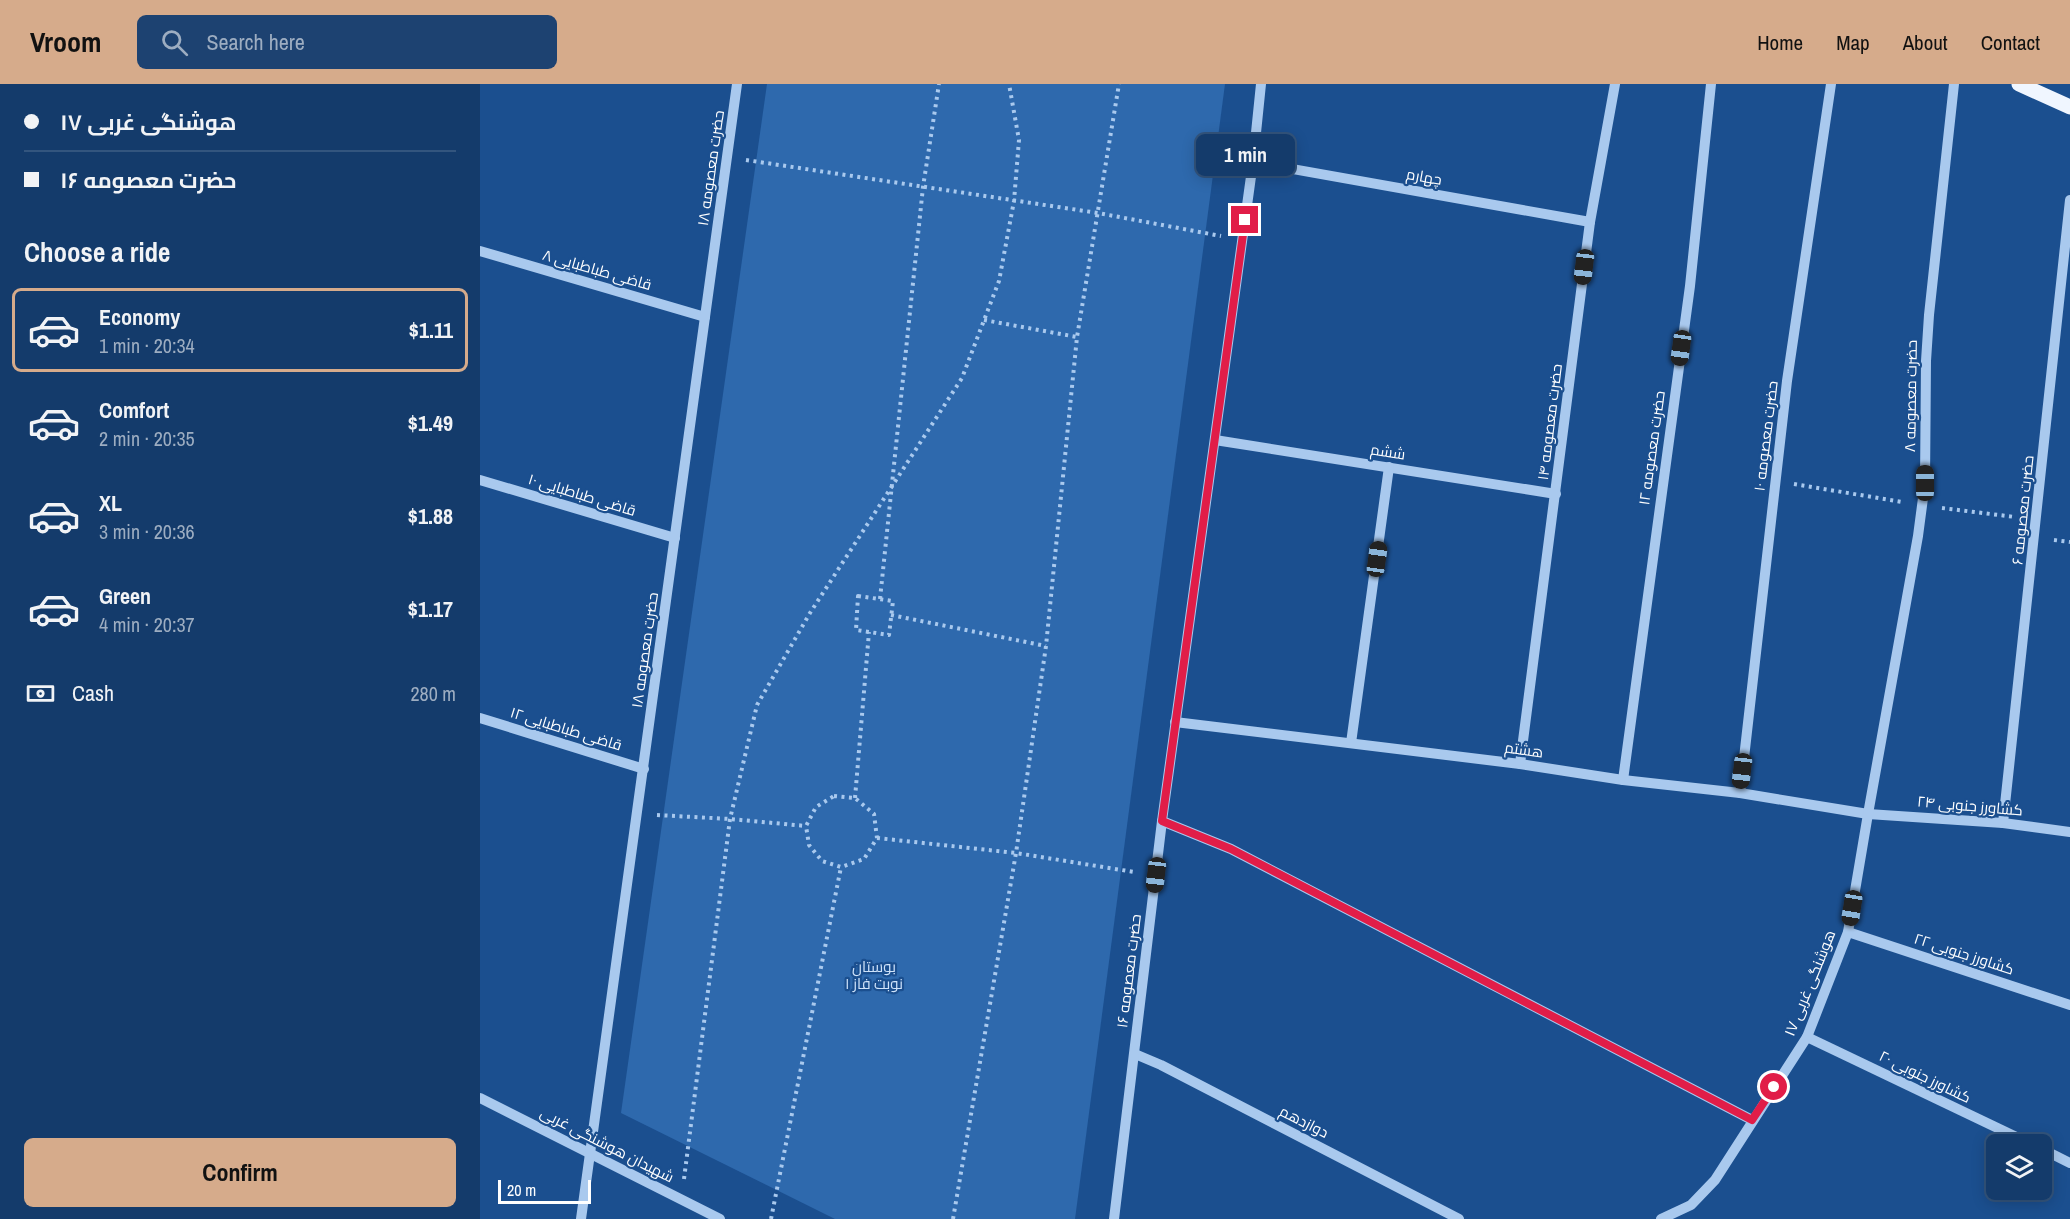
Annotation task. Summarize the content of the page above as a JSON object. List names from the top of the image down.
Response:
{
  "streets": {
    "street": [
      "حضرت معصومه ۱۸",
      "چهارم",
      "قاضی طباطبایی ۸",
      "حضرت معصومه ۸",
      "حضرت معصومه ۱۴",
      "حضرت معصومه ۱۰",
      "حضرت معصومه ۱۲",
      "ششم",
      "قاضی طباطبایی ۱۰",
      "حضرت معصومه ۶",
      "قاضی طباطبایی ۱۲",
      "هشتم",
      "کشاورز جنوبی ۲۴",
      "کشاورز جنوبی ۲۲",
      "حضرت معصومه ۱۶",
      "هوشنگی غربی ۱۷",
      "کشاورز جنوبی ۲۰",
      "دوازدهم",
      "شهیدان هوشنگی غربی"
    ]
  },
  "crossings": [
    ["حضرت معصومه ۱۸", "قاضی طباطبایی ۸"],
    ["حضرت معصومه ۱۸", "قاضی طباطبایی ۱۰"],
    ["حضرت معصومه ۱۸", "قاضی طباطبایی ۱۲"],
    ["حضرت معصومه ۱۸", "شهیدان هوشنگی غربی"],
    ["چهارم", "حضرت معصومه ۱۴"],
    ["چهارم", "حضرت معصومه ۱۶"],
    ["حضرت معصومه ۸", "هشتم"],
    ["حضرت معصومه ۸", "کشاورز جنوبی ۲۴"],
    ["حضرت معصومه ۸", "هوشنگی غربی ۱۷"],
    ["حضرت معصومه ۱۴", "ششم"],
    ["حضرت معصومه ۱۴", "هشتم"],
    ["حضرت معصومه ۱۰", "هشتم"],
    ["حضرت معصومه ۱۲", "هشتم"],
    ["ششم", "حضرت معصومه ۱۶"],
    ["حضرت معصومه ۶", "کشاورز جنوبی ۲۴"],
    ["هشتم", "کشاورز جنوبی ۲۴"],
    ["هشتم", "حضرت معصومه ۱۶"],
    ["هشتم", "هوشنگی غربی ۱۷"],
    ["کشاورز جنوبی ۲۴", "هوشنگی غربی ۱۷"],
    ["کشاورز جنوبی ۲۲", "هوشنگی غربی ۱۷"],
    ["حضرت معصومه ۱۶", "دوازدهم"],
    ["هوشنگی غربی ۱۷", "کشاورز جنوبی ۲۰"]
  ],
  "parks": ["بوستان نوبت فاز ۱"],
  "scale_bar": "20 m",
  "page": {
    "header": "Vroom",
    "search": "Search here",
    "nav": [
      "Home",
      "Map",
      "About",
      "Contact"
    ],
    "banner": ["هوشنگی غربی ۱۷", "حضرت معصومه ۱۶"],
    "bubble": "1 min",
    "heading": "Choose a ride",
    "list": [
      {
        "name": "Economy",
        "note": "1 min · 20:34",
        "value": "$1.11"
      },
      {
        "name": "Comfort",
        "note": "2 min · 20:35",
        "value": "$1.49"
      },
      {
        "name": "XL",
        "note": "3 min · 20:36",
        "value": "$1.88"
      },
      {
        "name": "Green",
        "note": "4 min · 20:37",
        "value": "$1.17"
      }
    ],
    "pay": ["Cash", "280 m"],
    "buttons": "Confirm",
    "scale": "20 m"
  }
}
